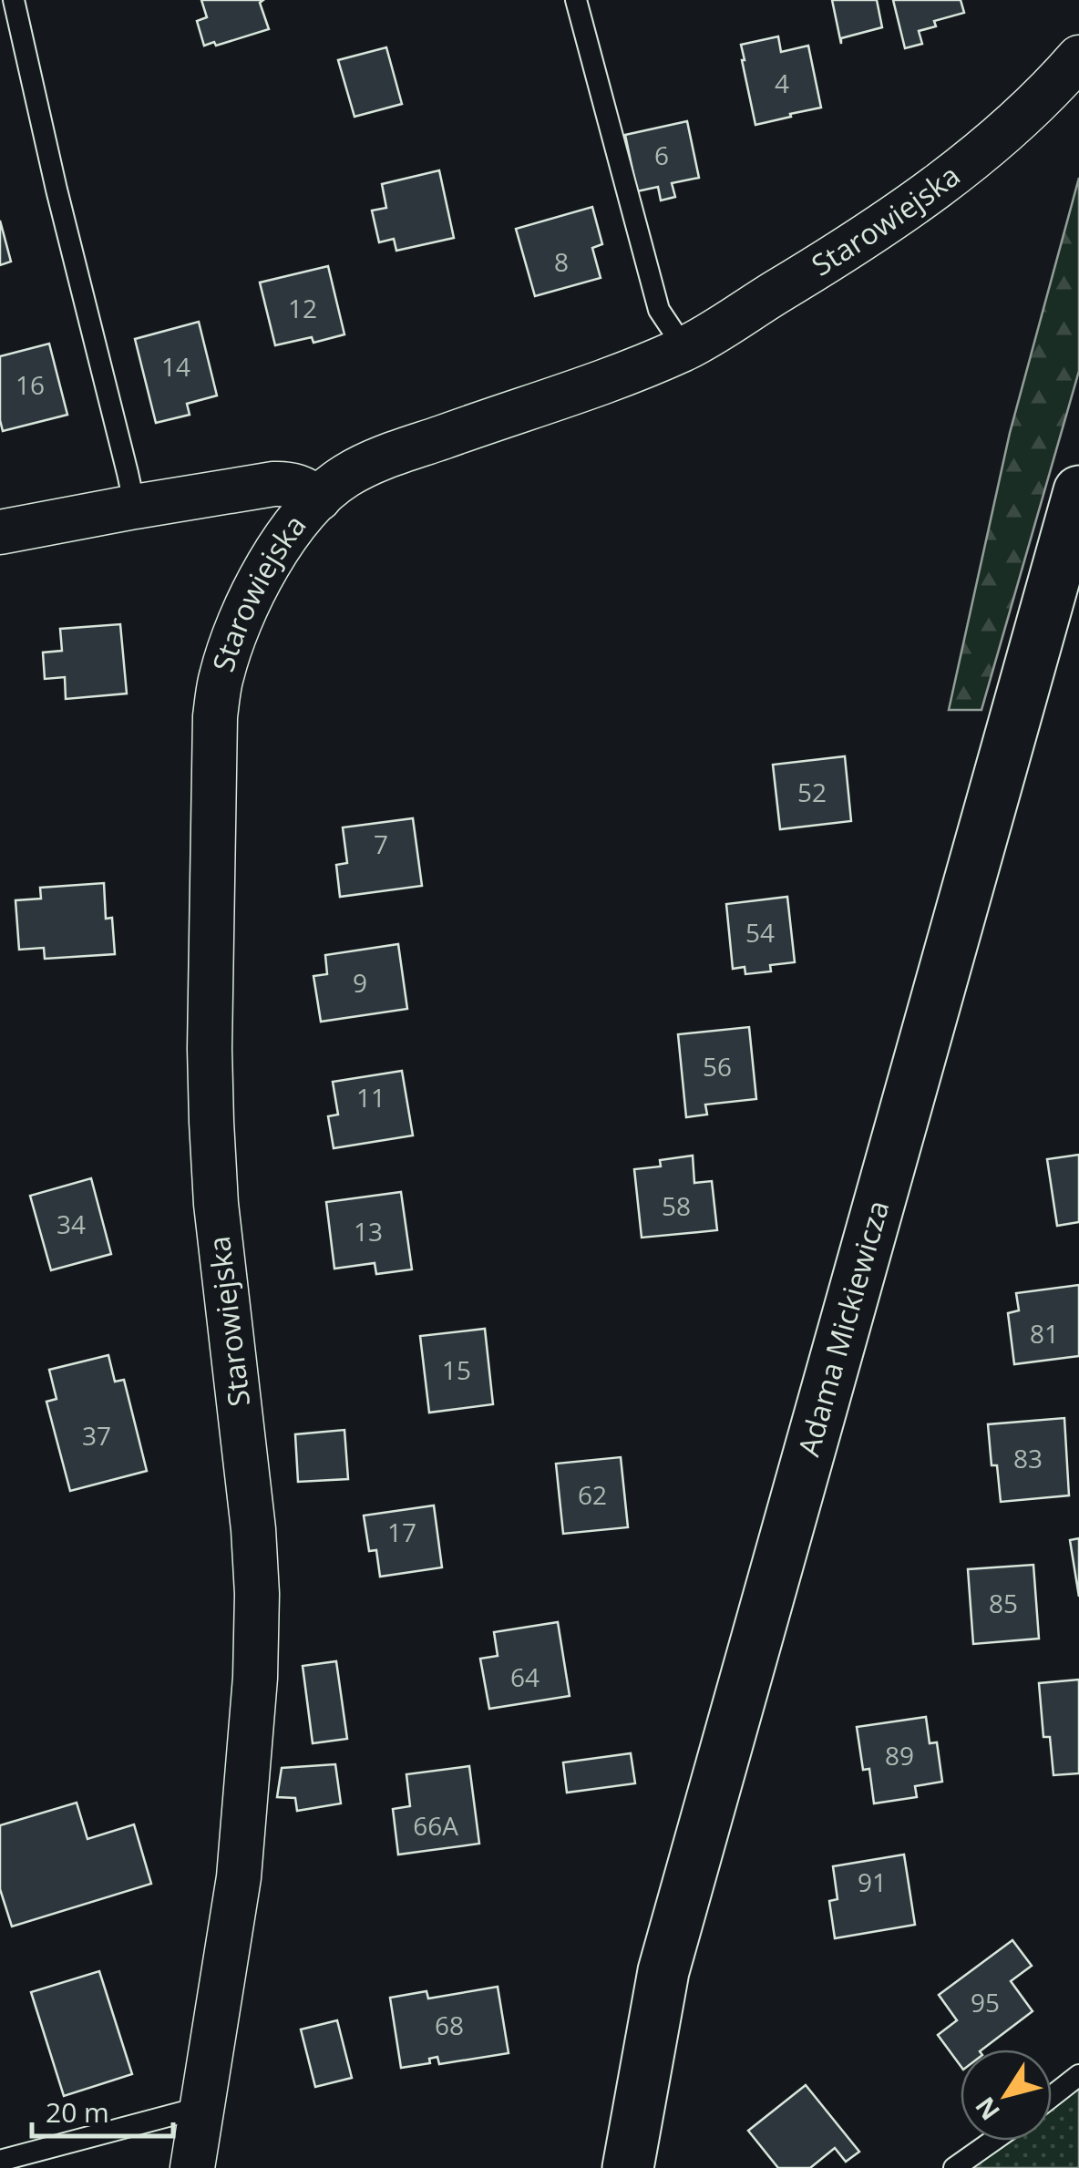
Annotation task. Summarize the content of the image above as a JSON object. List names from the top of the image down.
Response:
{
  "streets": {
    "street": ["Starowiejska", "Adama Mickiewicza"]
  },
  "house_numbers": [
    "4",
    "6",
    "8",
    "12",
    "14",
    "16",
    "52",
    "7",
    "54",
    "9",
    "56",
    "11",
    "58",
    "34",
    "13",
    "81",
    "15",
    "37",
    "83",
    "62",
    "17",
    "85",
    "64",
    "89",
    "66A",
    "91",
    "95",
    "68"
  ],
  "scale_bar": "20 m",
  "north": "bottom left"
}
